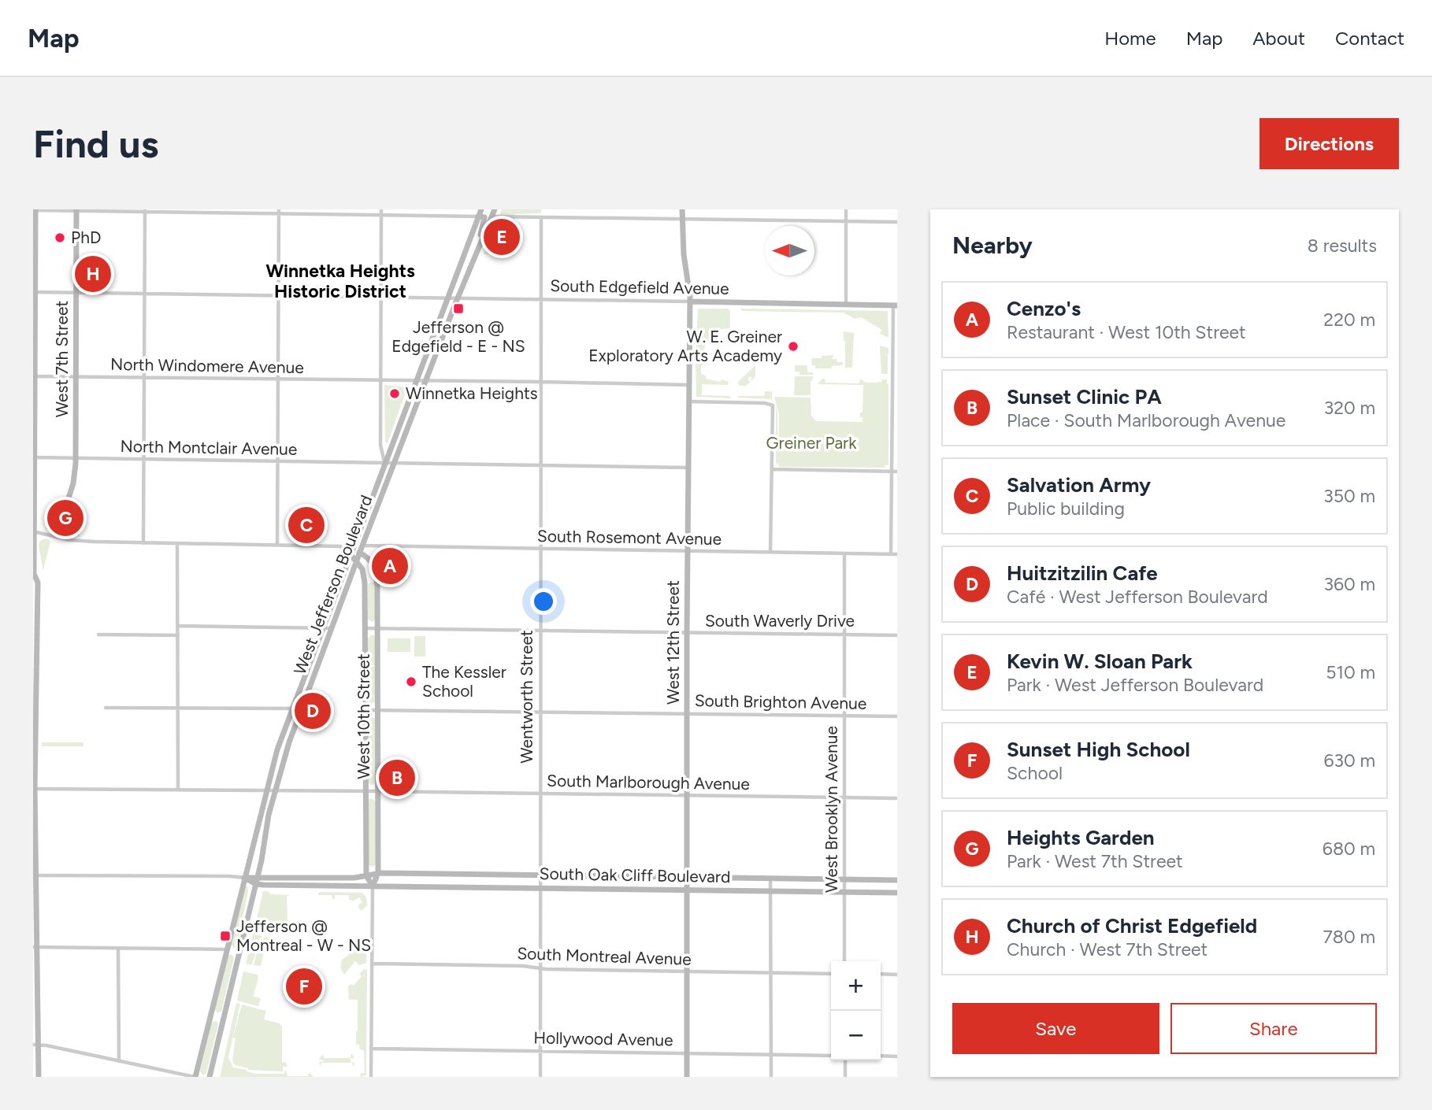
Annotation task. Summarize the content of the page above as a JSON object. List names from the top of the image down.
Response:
{
  "streets": {
    "street": [
      "South Edgefield Avenue",
      "West 7th Street",
      "North Windomere Avenue",
      "North Montclair Avenue",
      "South Rosemont Avenue",
      "West Jefferson Boulevard",
      "South Waverly Drive",
      "West 12th Street",
      "Wentworth Street",
      "South Brighton Avenue",
      "West 10th Street",
      "South Marlborough Avenue",
      "West Brooklyn Avenue",
      "South Oak Cliff Boulevard",
      "South Montreal Avenue",
      "Hollywood Avenue"
    ]
  },
  "crossings": [
    ["South Edgefield Avenue", "West 7th Street"],
    ["South Edgefield Avenue", "West Jefferson Boulevard"],
    ["South Edgefield Avenue", "West 12th Street"],
    ["South Edgefield Avenue", "Wentworth Street"],
    ["West 7th Street", "North Windomere Avenue"],
    ["West 7th Street", "North Montclair Avenue"],
    ["North Windomere Avenue", "West Jefferson Boulevard"],
    ["North Windomere Avenue", "West 12th Street"],
    ["North Windomere Avenue", "Wentworth Street"],
    ["North Montclair Avenue", "West Jefferson Boulevard"],
    ["North Montclair Avenue", "West 12th Street"],
    ["North Montclair Avenue", "Wentworth Street"],
    ["South Rosemont Avenue", "West Jefferson Boulevard"],
    ["South Rosemont Avenue", "West 12th Street"],
    ["South Rosemont Avenue", "Wentworth Street"],
    ["South Rosemont Avenue", "West Brooklyn Avenue"],
    ["West Jefferson Boulevard", "West 10th Street"],
    ["West Jefferson Boulevard", "South Marlborough Avenue"],
    ["West Jefferson Boulevard", "South Oak Cliff Boulevard"],
    ["South Waverly Drive", "West 12th Street"],
    ["South Waverly Drive", "Wentworth Street"],
    ["South Waverly Drive", "West 10th Street"],
    ["South Waverly Drive", "West Brooklyn Avenue"],
    ["West 12th Street", "South Brighton Avenue"],
    ["West 12th Street", "South Marlborough Avenue"],
    ["West 12th Street", "South Oak Cliff Boulevard"],
    ["West 12th Street", "South Montreal Avenue"],
    ["West 12th Street", "Hollywood Avenue"],
    ["Wentworth Street", "South Brighton Avenue"],
    ["Wentworth Street", "South Marlborough Avenue"],
    ["Wentworth Street", "South Oak Cliff Boulevard"],
    ["Wentworth Street", "South Montreal Avenue"],
    ["Wentworth Street", "Hollywood Avenue"],
    ["South Brighton Avenue", "West 10th Street"],
    ["South Brighton Avenue", "West Brooklyn Avenue"],
    ["West 10th Street", "South Marlborough Avenue"],
    ["West 10th Street", "South Oak Cliff Boulevard"],
    ["West 10th Street", "South Montreal Avenue"],
    ["West 10th Street", "Hollywood Avenue"],
    ["South Marlborough Avenue", "West Brooklyn Avenue"],
    ["West Brooklyn Avenue", "South Oak Cliff Boulevard"]
  ],
  "districts": ["Winnetka Heights Historic District"],
  "parks": ["Greiner Park"],
  "places": {
    "other": [
      "PhD",
      "W. E. Greiner Exploratory Arts Academy",
      "Winnetka Heights",
      "The Kessler School"
    ],
    "transit": ["Jefferson @ Edgefield - E - NS", "Jefferson @ Montreal - W - NS"]
  },
  "north": "left",
  "page": {
    "header": "Map",
    "nav": [
      "Home",
      "Map",
      "About",
      "Contact"
    ],
    "buttons": [
      "Directions",
      ["Save", "Share"]
    ],
    "title": "Find us",
    "heading": ["Nearby", "8 results"],
    "pins": [
      "E",
      "H",
      "G",
      "C",
      "A",
      "D",
      "B",
      "F"
    ],
    "list": [
      {
        "mark": "A",
        "name": "Cenzo's",
        "note": "Restaurant · West 10th Street",
        "value": "220 m"
      },
      {
        "mark": "B",
        "name": "Sunset Clinic PA",
        "note": "Place · South Marlborough Avenue",
        "value": "320 m"
      },
      {
        "mark": "C",
        "name": "Salvation Army",
        "note": "Public building",
        "value": "350 m"
      },
      {
        "mark": "D",
        "name": "Huitzitzilin Cafe",
        "note": "Café · West Jefferson Boulevard",
        "value": "360 m"
      },
      {
        "mark": "E",
        "name": "Kevin W. Sloan Park",
        "note": "Park · West Jefferson Boulevard",
        "value": "510 m"
      },
      {
        "mark": "F",
        "name": "Sunset High School",
        "note": "School",
        "value": "630 m"
      },
      {
        "mark": "G",
        "name": "Heights Garden",
        "note": "Park · West 7th Street",
        "value": "680 m"
      },
      {
        "mark": "H",
        "name": "Church of Christ Edgefield",
        "note": "Church · West 7th Street",
        "value": "780 m"
      }
    ],
    "map_buttons": ["+", "−"]
  }
}
